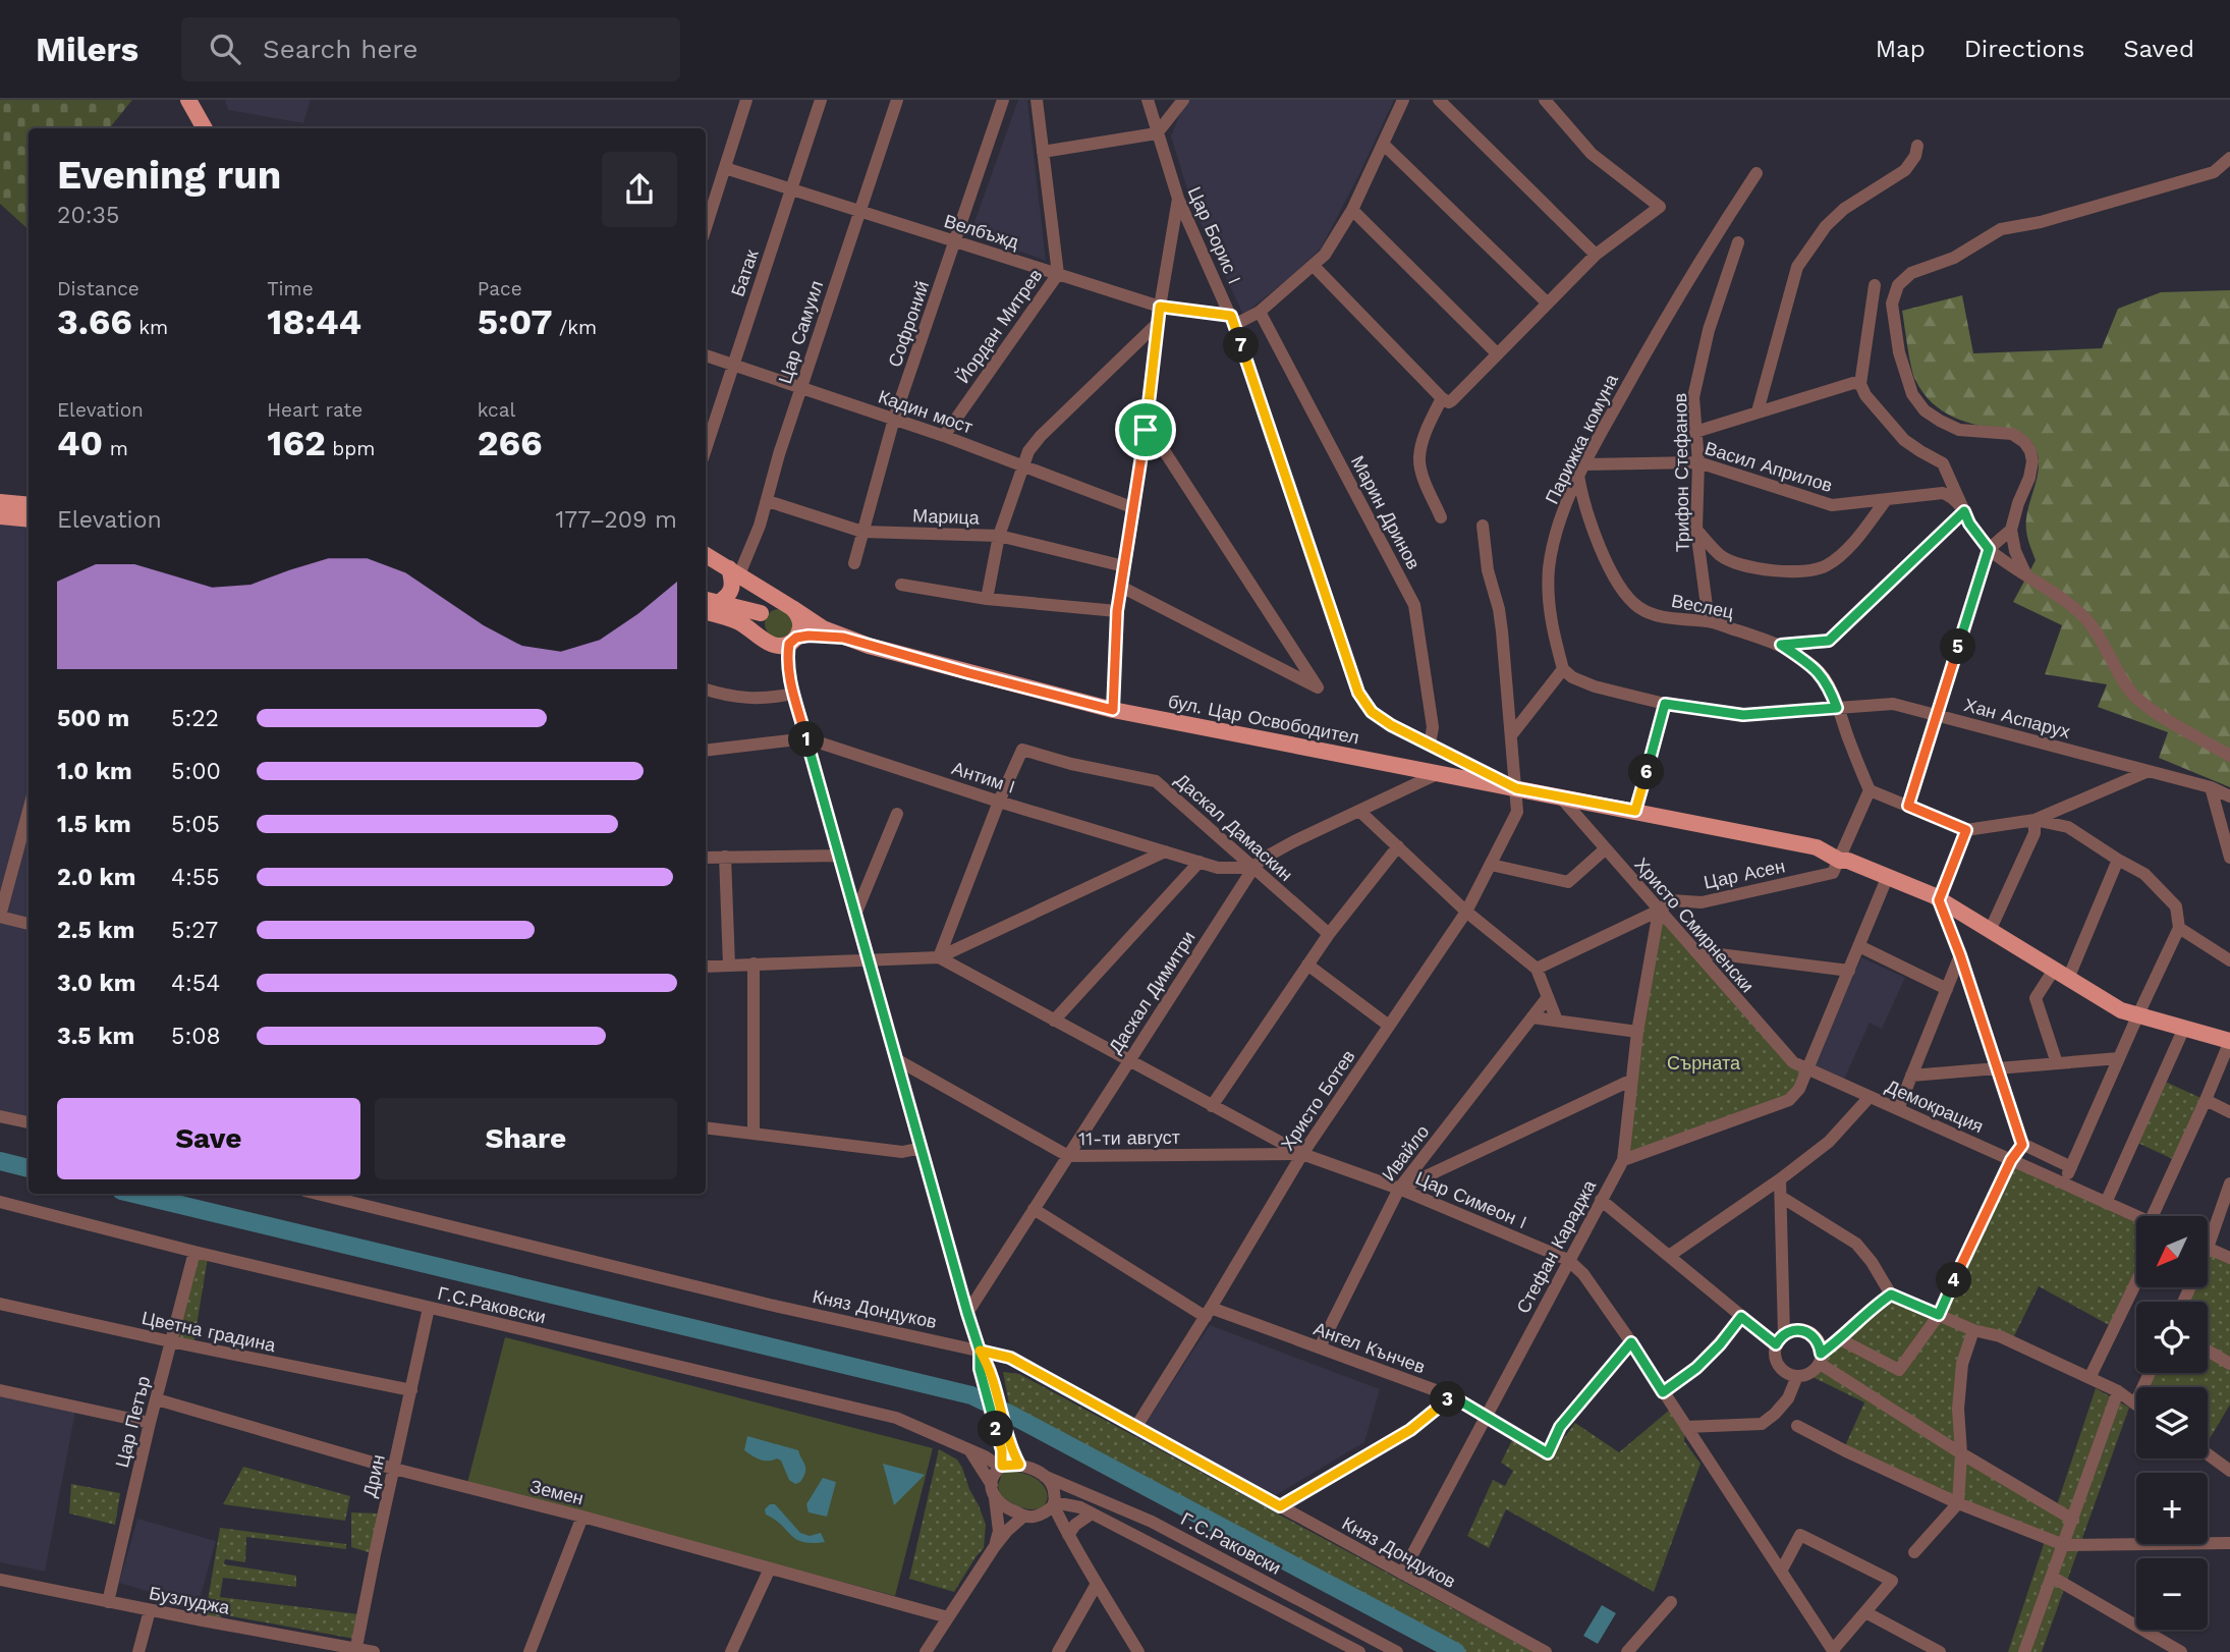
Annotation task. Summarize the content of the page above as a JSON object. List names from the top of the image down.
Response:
{
  "streets": {
    "main road": ["бул. Цар Освободител"],
    "street": [
      "Велбъжд",
      "Цар Борис I",
      "Батак",
      "Софроний",
      "Йордан Митрев",
      "Цар Самуил",
      "Кадин мост",
      "Парижка комуна",
      "Васил Априлов",
      "Трифон Стефанов",
      "Марин Дринов",
      "Марица",
      "Веслец",
      "Хан Аспарух",
      "Антим I",
      "Даскал Дамаскин",
      "Цар Асен",
      "Христо Смирненски",
      "Даскал Димитри",
      "Христо Ботев",
      "Демокрация",
      "11-ти август",
      "Ивайло",
      "Цар Симеон I",
      "Стефан Караджа",
      "Г.С.Раковски",
      "Княз Дондуков",
      "Цветна градина",
      "Ангел Кънчев",
      "Цар Петър",
      "Дрин",
      "Земен",
      "Бузлуджа"
    ]
  },
  "crossings": [
    ["Велбъжд", "Цар Борис I"],
    ["Велбъжд", "Батак"],
    ["Велбъжд", "Софроний"],
    ["Велбъжд", "Йордан Митрев"],
    ["Велбъжд", "Цар Самуил"],
    ["Цар Борис I", "Марин Дринов"],
    ["Цар Борис I", "бул. Цар Освободител"],
    ["Цар Борис I", "Христо Ботев"],
    ["Батак", "Кадин мост"],
    ["Софроний", "Кадин мост"],
    ["Софроний", "Марица"],
    ["Йордан Митрев", "Кадин мост"],
    ["Цар Самуил", "Кадин мост"],
    ["Цар Самуил", "Марица"],
    ["Парижка комуна", "Васил Априлов"],
    ["Парижка комуна", "Веслец"],
    ["Парижка комуна", "Хан Аспарух"],
    ["Васил Априлов", "Трифон Стефанов"],
    ["Васил Априлов", "Веслец"],
    ["Трифон Стефанов", "Веслец"],
    ["Веслец", "Хан Аспарух"],
    ["бул. Цар Освободител", "Цар Асен"],
    ["бул. Цар Освободител", "Христо Смирненски"],
    ["бул. Цар Освободител", "Даскал Димитри"],
    ["бул. Цар Освободител", "Христо Ботев"],
    ["Антим I", "Даскал Дамаскин"],
    ["Антим I", "Даскал Димитри"],
    ["Даскал Дамаскин", "Даскал Димитри"],
    ["Цар Асен", "Христо Смирненски"],
    ["Цар Асен", "Стефан Караджа"],
    ["Христо Смирненски", "Демокрация"],
    ["Христо Смирненски", "Стефан Караджа"],
    ["Даскал Димитри", "11-ти август"],
    ["Даскал Димитри", "Цар Симеон I"],
    ["Даскал Димитри", "Ангел Кънчев"],
    ["Христо Ботев", "11-ти август"],
    ["Христо Ботев", "Цар Симеон I"],
    ["Христо Ботев", "Княз Дондуков"],
    ["Христо Ботев", "Ангел Кънчев"],
    ["11-ти август", "Цар Симеон I"],
    ["Ивайло", "Цар Симеон I"],
    ["Ивайло", "Ангел Кънчев"],
    ["Цар Симеон I", "Стефан Караджа"],
    ["Цар Симеон I", "Ангел Кънчев"],
    ["Стефан Караджа", "Княз Дондуков"],
    ["Стефан Караджа", "Ангел Кънчев"],
    ["Г.С.Раковски", "Цар Петър"],
    ["Г.С.Раковски", "Дрин"],
    ["Цветна градина", "Цар Петър"],
    ["Цветна градина", "Дрин"],
    ["Цар Петър", "Земен"],
    ["Цар Петър", "Бузлуджа"],
    ["Дрин", "Земен"],
    ["Дрин", "Бузлуджа"]
  ],
  "parks": ["Сърната"],
  "north": "bottom left",
  "page": {
    "header": "Milers",
    "search": "Search here",
    "nav": ["Map", "Directions", "Saved"],
    "heading": ["Evening run", "20:35"],
    "stats": [
      ["Distance", "3.66 km"],
      ["Time", "18:44"],
      ["Pace", "5:07 /km"],
      ["Elevation", "40 m"],
      ["Heart rate", "162 bpm"],
      ["kcal", "266"]
    ],
    "pins": [
      "7",
      "5",
      "1",
      "6",
      "4",
      "3",
      "2"
    ],
    "chart": ["Elevation", "177–209 m"],
    "list": [
      {
        "name": "500 m",
        "note": "5:22"
      },
      {
        "name": "1.0 km",
        "note": "5:00"
      },
      {
        "name": "1.5 km",
        "note": "5:05"
      },
      {
        "name": "2.0 km",
        "note": "4:55"
      },
      {
        "name": "2.5 km",
        "note": "5:27"
      },
      {
        "name": "3.0 km",
        "note": "4:54"
      },
      {
        "name": "3.5 km",
        "note": "5:08"
      }
    ],
    "buttons": ["Save", "Share"],
    "map_buttons": ["+", "−"]
  }
}
